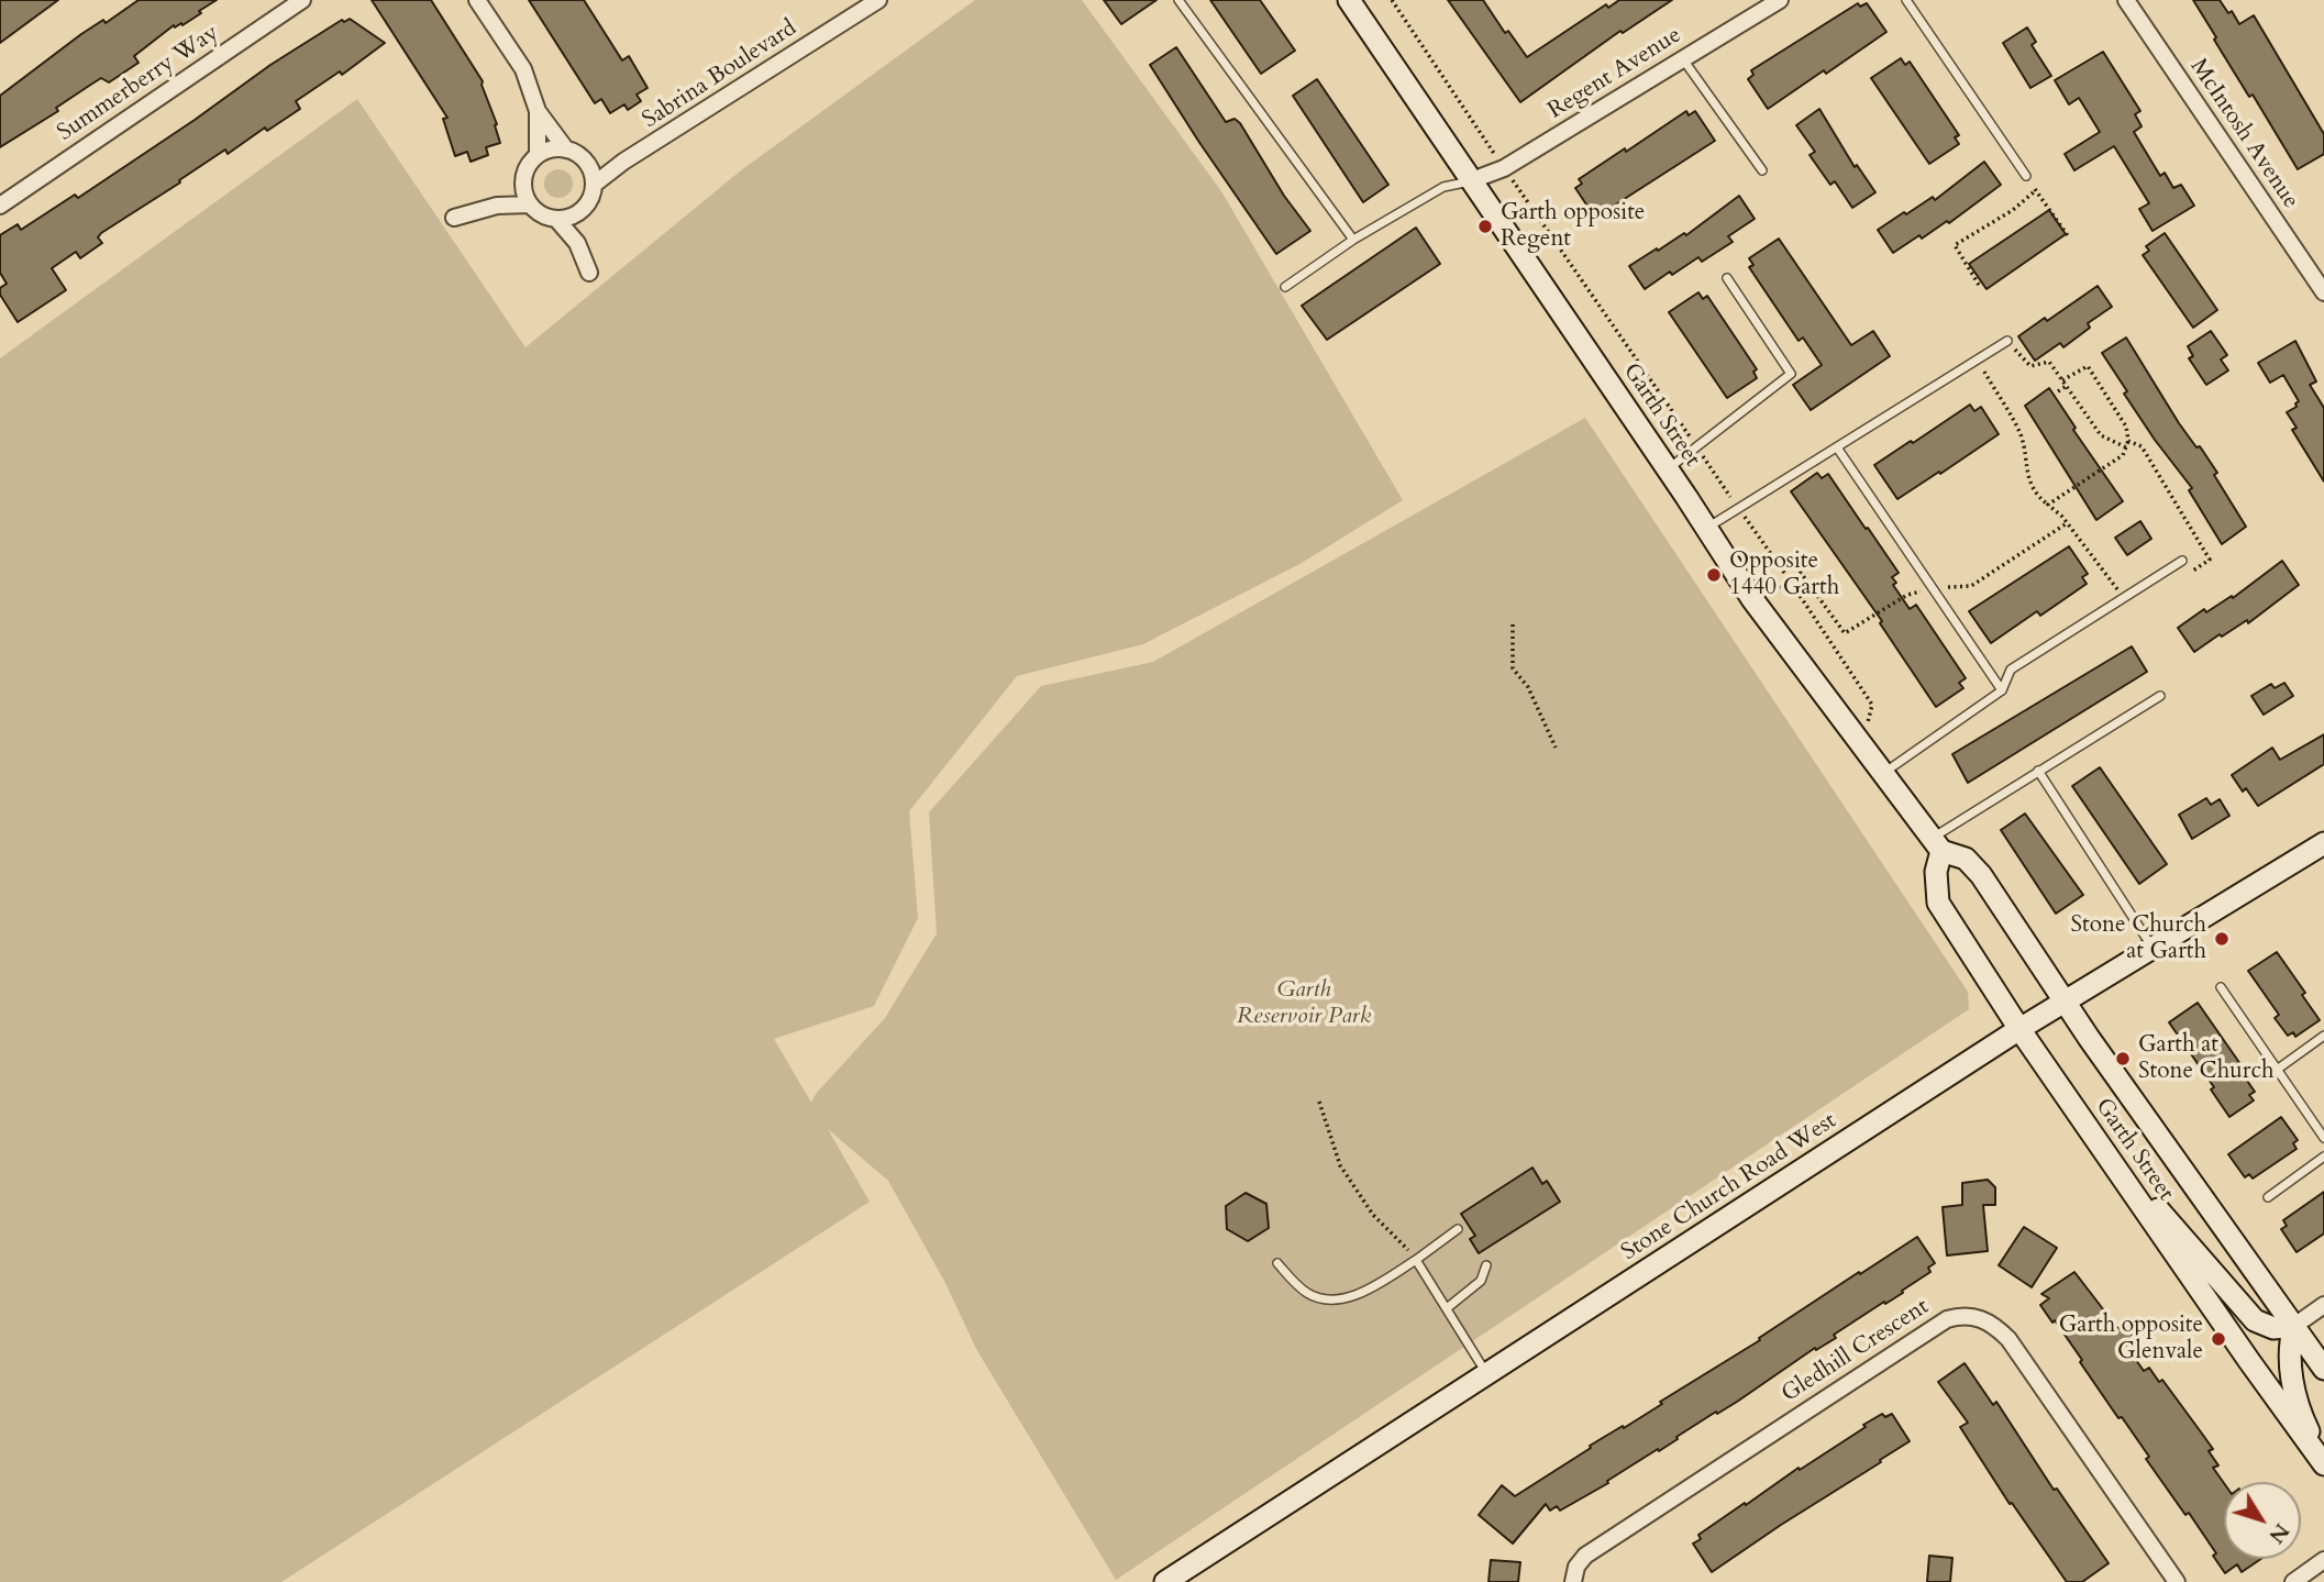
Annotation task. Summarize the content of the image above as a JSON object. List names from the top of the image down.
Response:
{
  "streets": {
    "main road": ["Garth Street", "Stone Church Road West"],
    "street": [
      "Regent Avenue",
      "Sabrina Boulevard",
      "Summerberry Way",
      "McIntosh Avenue",
      "Gledhill Crescent"
    ]
  },
  "crossings": [
    ["Regent Avenue", "Garth Street"],
    ["Garth Street", "Stone Church Road West"]
  ],
  "parks": ["Garth Reservoir Park"],
  "places": [
    "Garth opposite Regent",
    "Opposite 1440 Garth",
    "Stone Church at Garth",
    "Garth at Stone Church",
    "Garth opposite Glenvale"
  ],
  "north": "bottom right"
}
